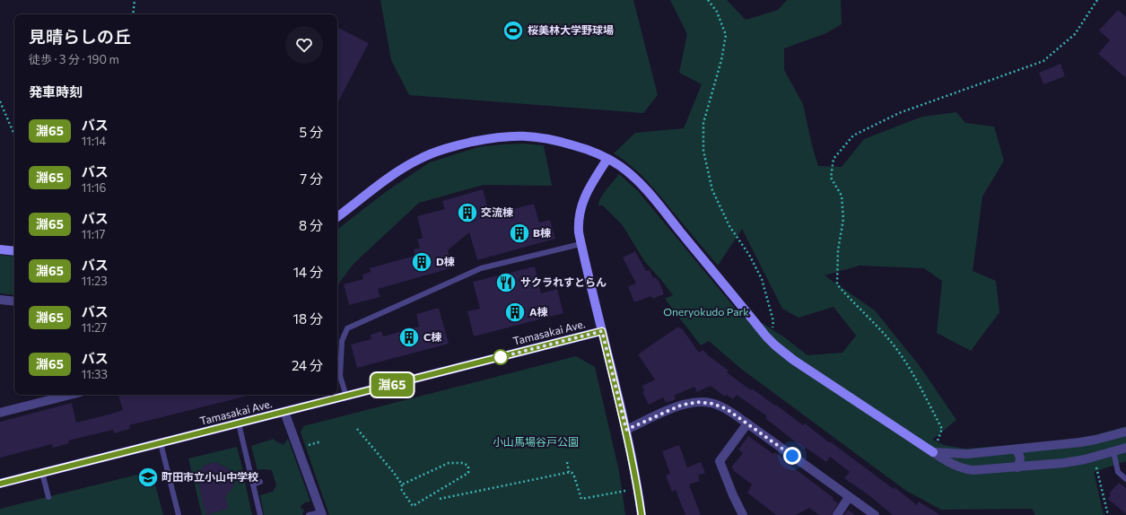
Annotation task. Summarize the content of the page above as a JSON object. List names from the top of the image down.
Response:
{
  "streets": {
    "street": ["Tamasakai Ave."]
  },
  "parks": ["Oneryokudo Park", "小山馬場谷戸公園"],
  "places": {
    "sports": ["桜美林大学野球場"],
    "building": [
      "交流棟",
      "B棟",
      "D棟",
      "A棟",
      "C棟"
    ],
    "restaurant": ["サクラれすとらん"],
    "school or university": ["町田市立小山中学校"]
  },
  "lines": ["bus line 淵65"],
  "page": {
    "on_map": "淵65",
    "heading": [
      ["見晴らしの丘", "徒歩 · 3 分 · 190 m"],
      "発車時刻"
    ],
    "list": [
      {
        "mark": "淵65",
        "name": "バス",
        "note": "11:14",
        "value": "5 分"
      },
      {
        "mark": "淵65",
        "name": "バス",
        "note": "11:16",
        "value": "7 分"
      },
      {
        "mark": "淵65",
        "name": "バス",
        "note": "11:17",
        "value": "8 分"
      },
      {
        "mark": "淵65",
        "name": "バス",
        "note": "11:23",
        "value": "14 分"
      },
      {
        "mark": "淵65",
        "name": "バス",
        "note": "11:27",
        "value": "18 分"
      },
      {
        "mark": "淵65",
        "name": "バス",
        "note": "11:33",
        "value": "24 分"
      }
    ]
  }
}
